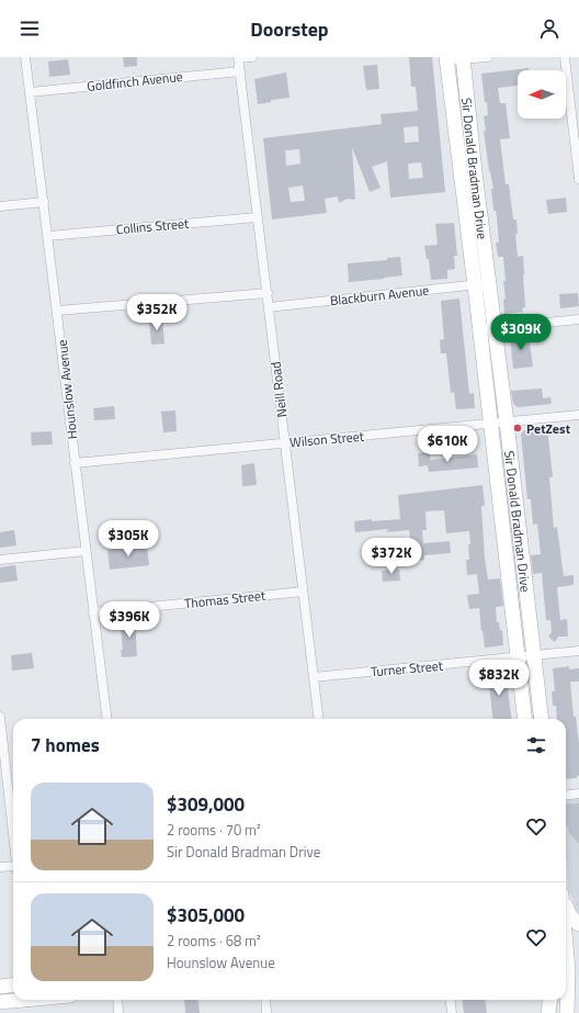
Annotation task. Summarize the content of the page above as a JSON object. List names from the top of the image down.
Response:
{
  "streets": {
    "main road": ["Sir Donald Bradman Drive"],
    "street": [
      "Goldfinch Avenue",
      "Collins Street",
      "Blackburn Avenue",
      "Hounslow Avenue",
      "Neill Road",
      "Wilson Street",
      "Thomas Street",
      "Turner Street"
    ]
  },
  "crossings": [
    ["Goldfinch Avenue", "Hounslow Avenue"],
    ["Goldfinch Avenue", "Neill Road"],
    ["Sir Donald Bradman Drive", "Blackburn Avenue"],
    ["Sir Donald Bradman Drive", "Wilson Street"],
    ["Sir Donald Bradman Drive", "Turner Street"],
    ["Collins Street", "Hounslow Avenue"],
    ["Collins Street", "Neill Road"],
    ["Blackburn Avenue", "Neill Road"],
    ["Hounslow Avenue", "Wilson Street"],
    ["Hounslow Avenue", "Thomas Street"],
    ["Neill Road", "Wilson Street"],
    ["Neill Road", "Thomas Street"],
    ["Neill Road", "Turner Street"]
  ],
  "places": ["PetZest"],
  "north": "left",
  "page": {
    "header": "Doorstep",
    "price": [
      "$352K",
      "$309K",
      "$610K",
      "$305K",
      "$372K",
      "$396K",
      "$832K"
    ],
    "heading": "7 homes",
    "list": [
      {
        "name": "$309,000",
        "note": "2 rooms · 70 m² · Sir Donald Bradman Drive"
      },
      {
        "name": "$305,000",
        "note": "2 rooms · 68 m² · Hounslow Avenue"
      }
    ]
  }
}
